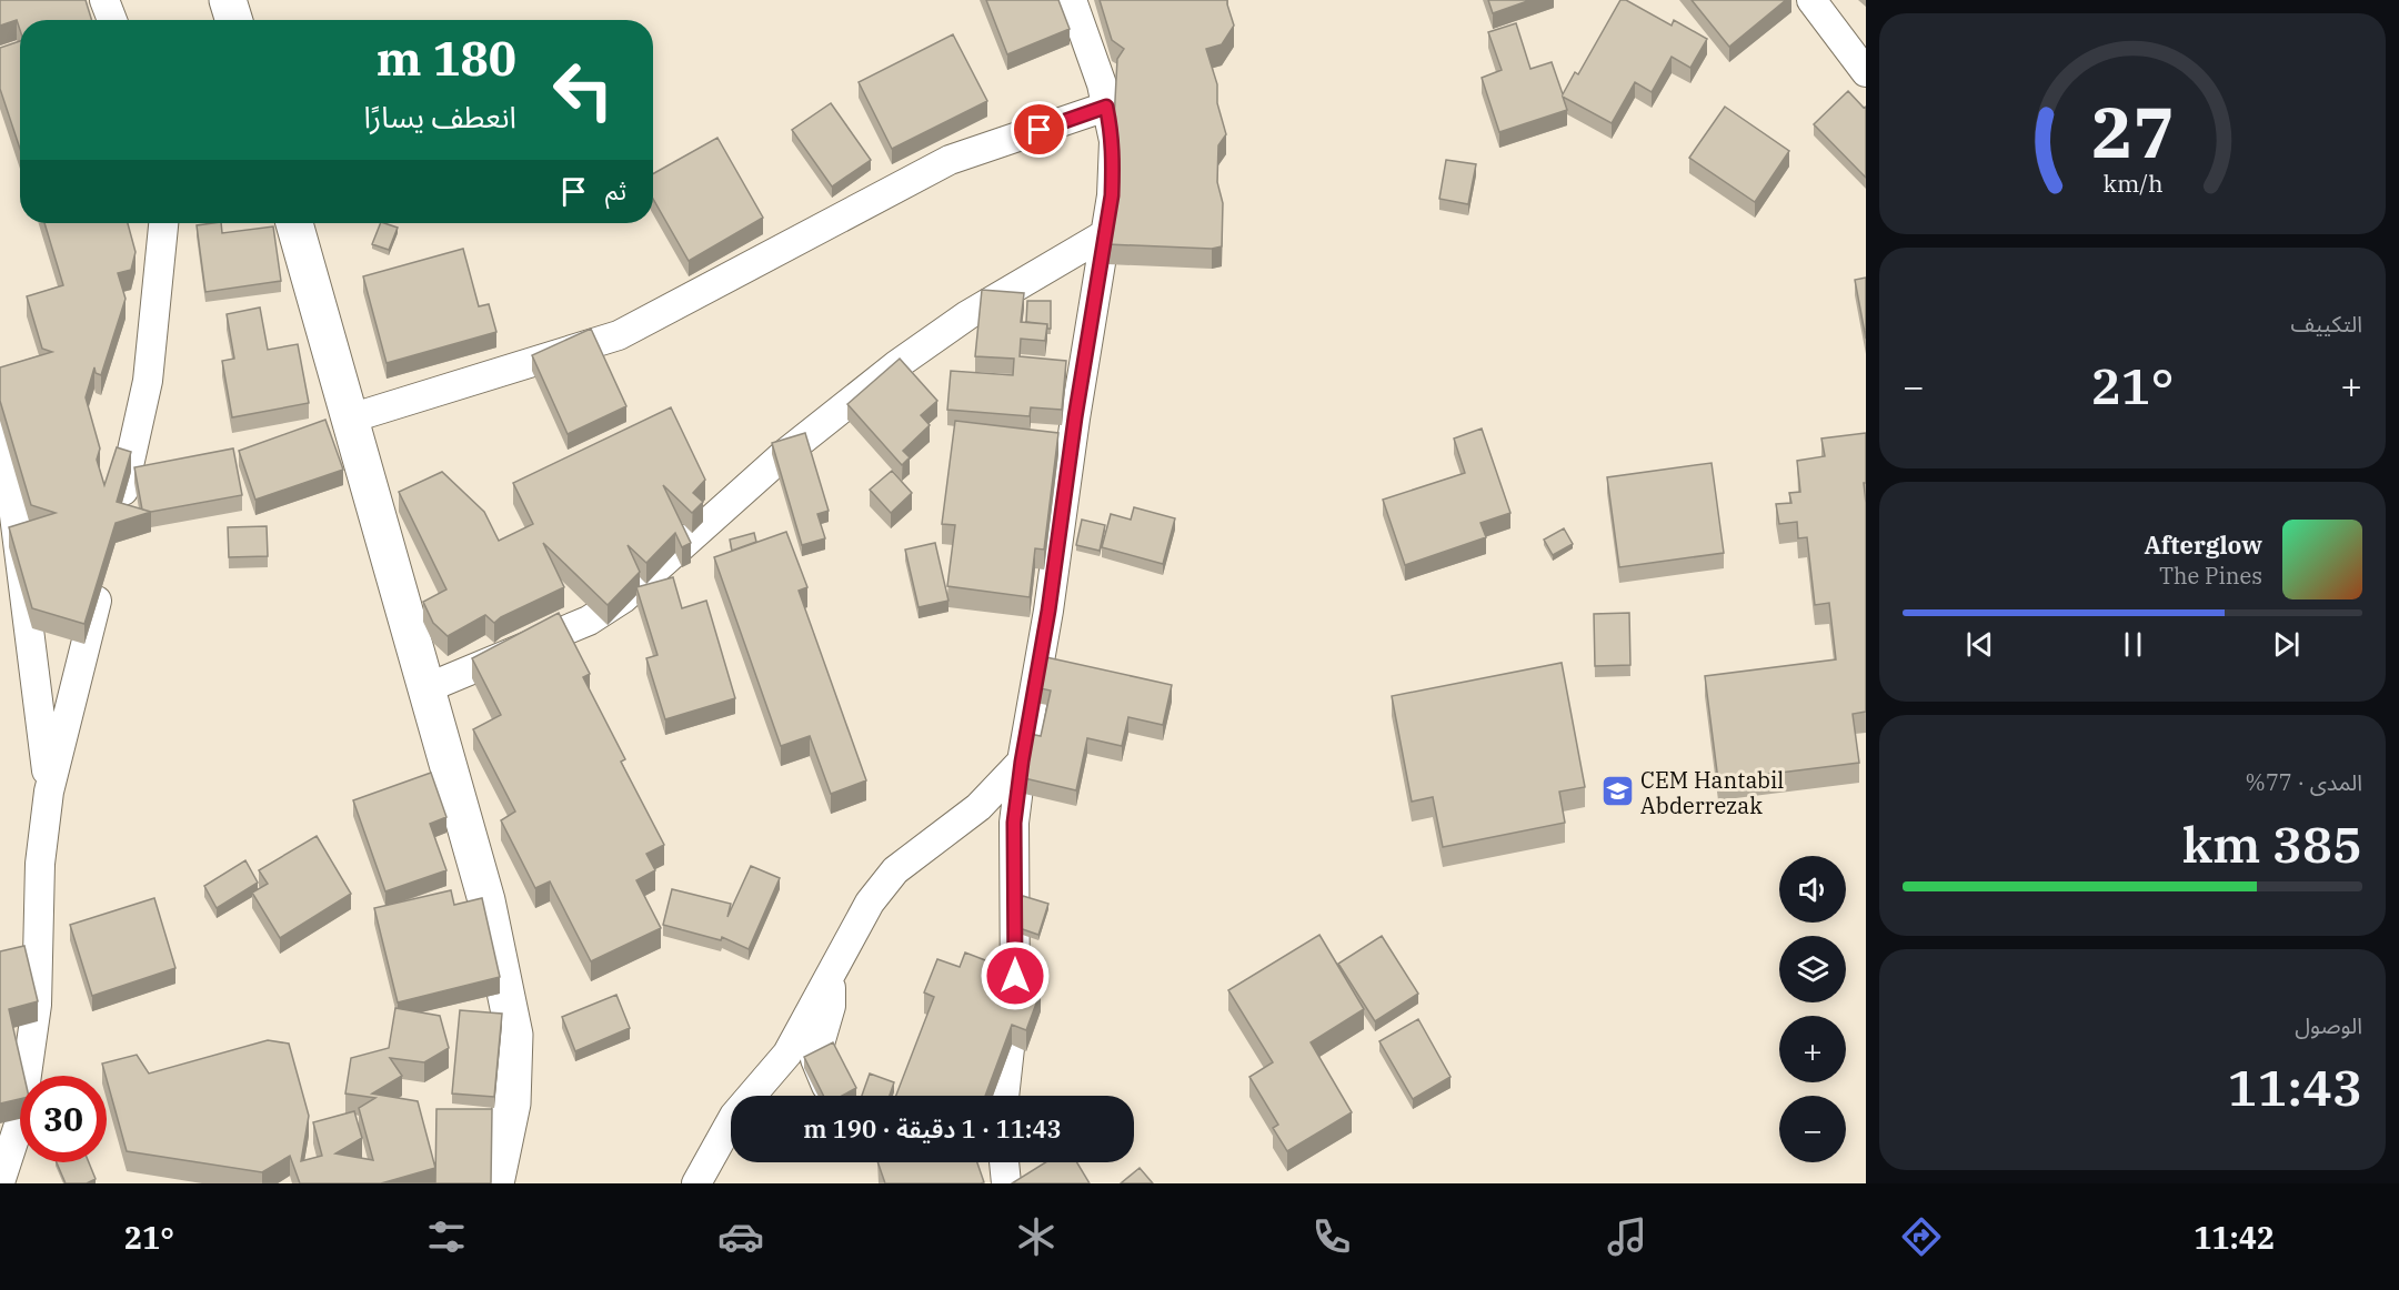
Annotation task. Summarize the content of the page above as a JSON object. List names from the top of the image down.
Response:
{
  "places": {
    "school or university": ["CEM Hantabil Abderrezak"]
  },
  "page": {
    "turn": ["180 m", "انعطف يسارًا"],
    "then": "ثم",
    "tile": [
      "التكييف",
      ["المدى · 77%", "385 km"],
      ["الوصول", "11:43"]
    ],
    "heat": ["−", "21°", "+"],
    "song": ["Afterglow", "The Pines"],
    "map_buttons": ["+", "−"],
    "limit": "30",
    "trip": "11:43 · 1 دقيقة · 190 m",
    "tabs": ["11:42", "21°"],
    "gauge": ["27", "km/h"]
  }
}
